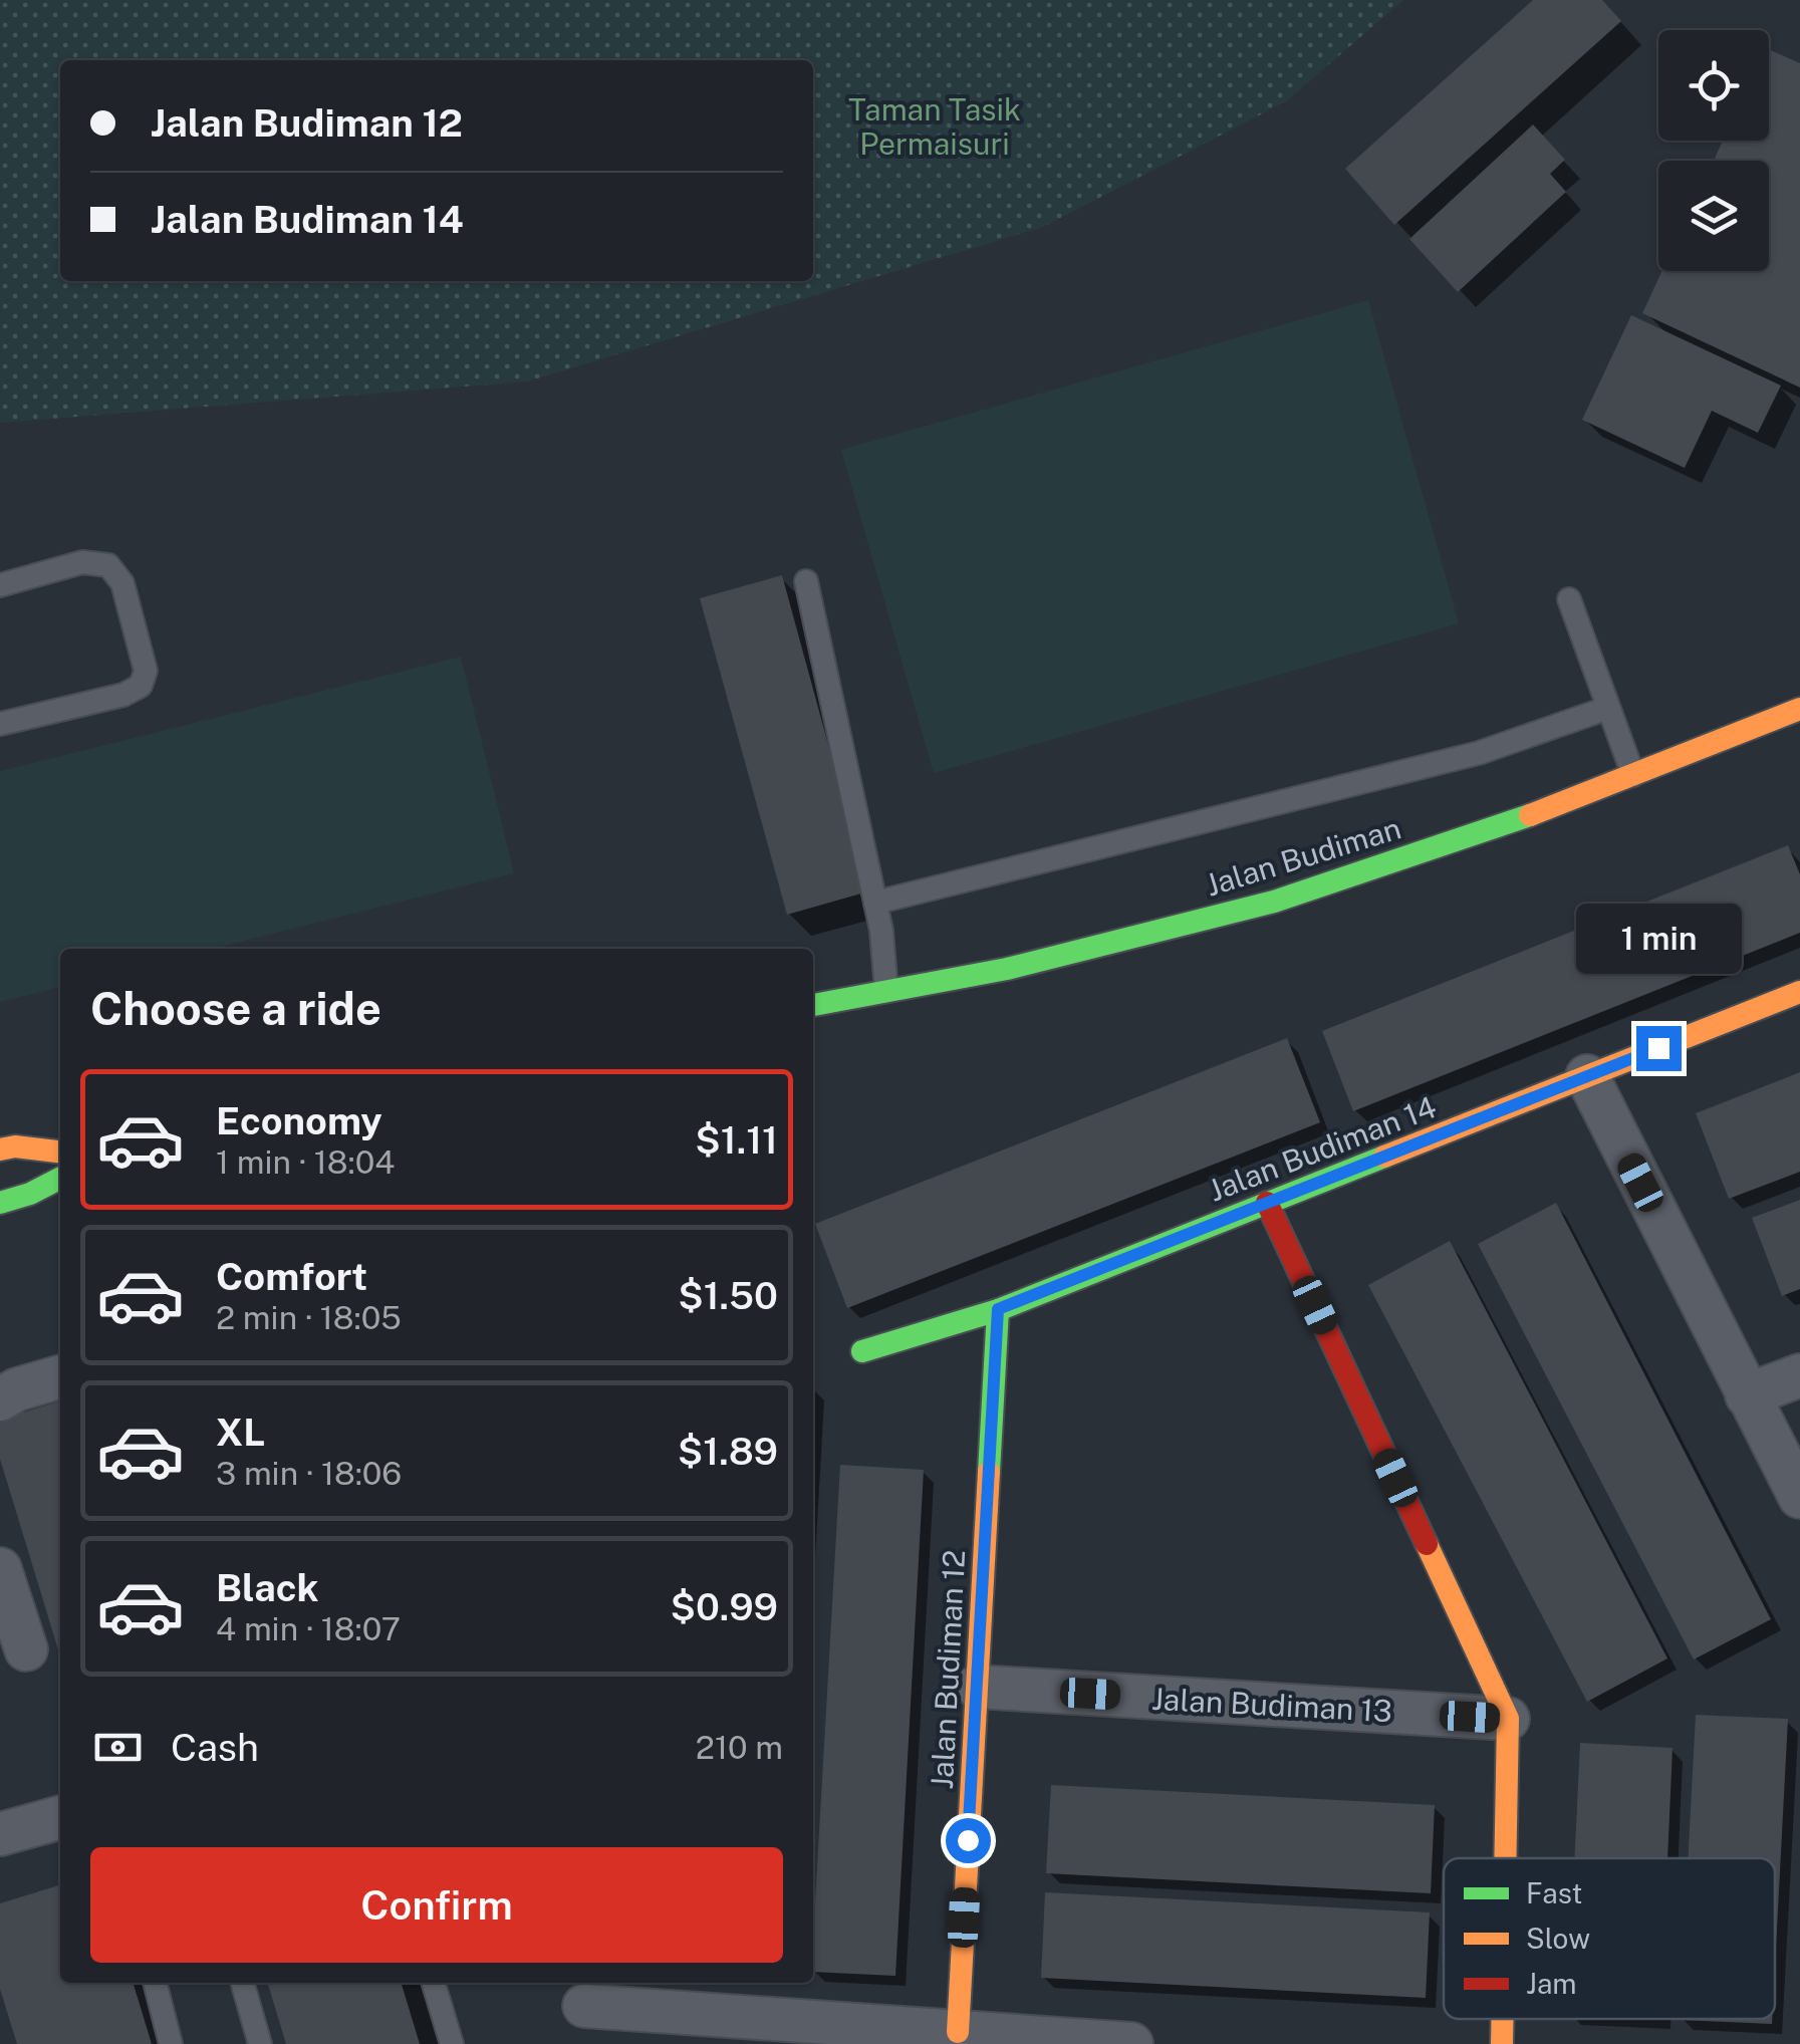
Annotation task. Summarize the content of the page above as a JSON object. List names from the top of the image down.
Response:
{
  "streets": {
    "street": [
      "Jalan Budiman",
      "Jalan Budiman 14",
      "Jalan Budiman 12",
      "Jalan Budiman 13"
    ]
  },
  "crossings": [
    ["Jalan Budiman 14", "Jalan Budiman 12"],
    ["Jalan Budiman 12", "Jalan Budiman 13"]
  ],
  "parks": ["Taman Tasik Permaisuri"],
  "legend": ["Fast", "Slow", "Jam"],
  "page": {
    "banner": ["Jalan Budiman 12", "Jalan Budiman 14"],
    "bubble": "1 min",
    "heading": "Choose a ride",
    "list": [
      {
        "name": "Economy",
        "note": "1 min · 18:04",
        "value": "$1.11"
      },
      {
        "name": "Comfort",
        "note": "2 min · 18:05",
        "value": "$1.50"
      },
      {
        "name": "XL",
        "note": "3 min · 18:06",
        "value": "$1.89"
      },
      {
        "name": "Black",
        "note": "4 min · 18:07",
        "value": "$0.99"
      }
    ],
    "pay": ["Cash", "210 m"],
    "buttons": "Confirm"
  }
}
